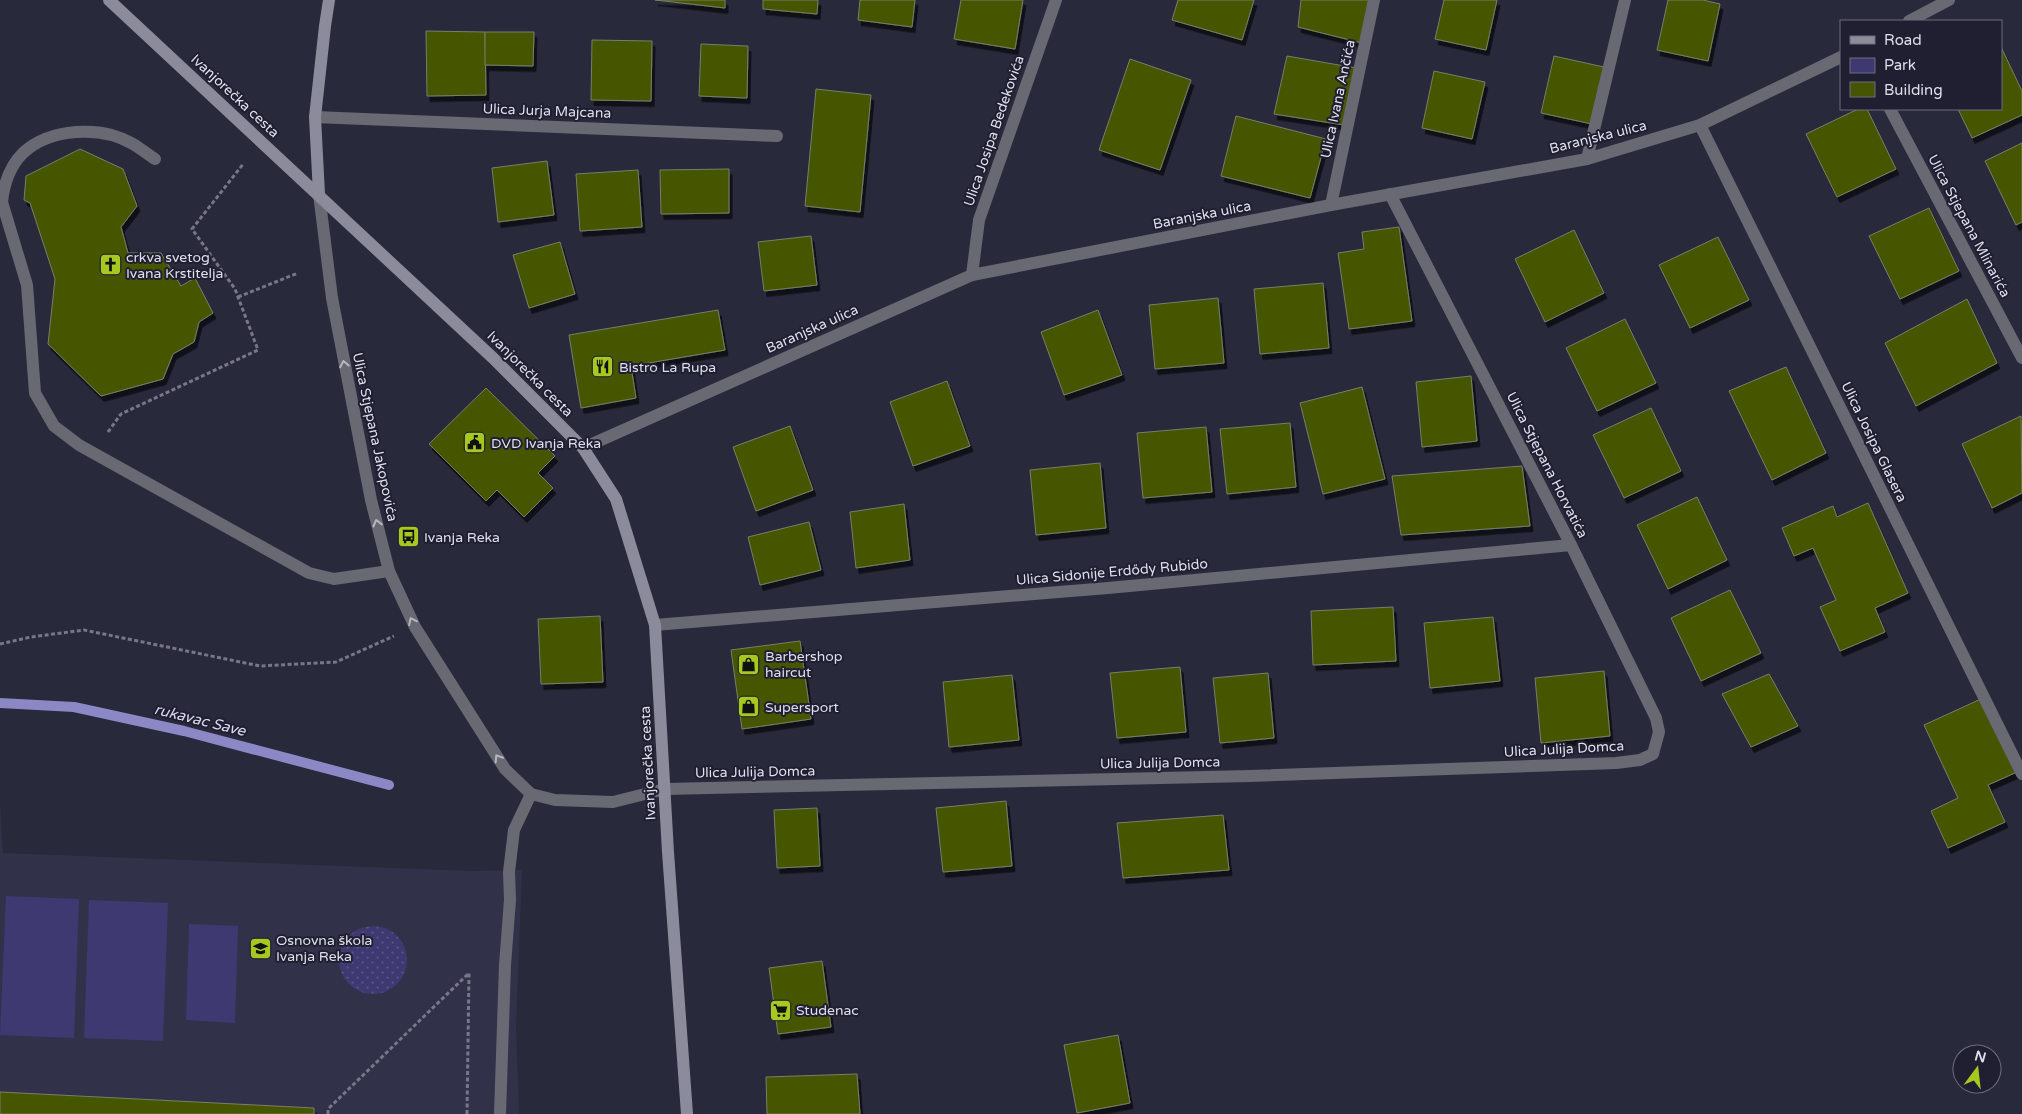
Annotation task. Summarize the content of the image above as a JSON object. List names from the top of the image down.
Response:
{
  "streets": {
    "main road": ["Ivanjorečka cesta"],
    "street": [
      "Ulica Ivana Ančića",
      "Ulica Jurja Majcana",
      "Ulica Josipa Bedekovića",
      "Baranjska ulica",
      "Ulica Stjepana Mlinarića",
      "Ulica Stjepana Jakopovića",
      "Ulica Josipa Glasera",
      "Ulica Stjepana Horvatića",
      "Ulica Sidonije Erdődy Rubido",
      "Ulica Julija Domca"
    ]
  },
  "crossings": [
    ["Ivanjorečka cesta", "Baranjska ulica"],
    ["Ivanjorečka cesta", "Ulica Stjepana Jakopovića"],
    ["Ivanjorečka cesta", "Ulica Sidonije Erdődy Rubido"],
    ["Ivanjorečka cesta", "Ulica Julija Domca"],
    ["Ulica Ivana Ančića", "Baranjska ulica"],
    ["Ulica Josipa Bedekovića", "Baranjska ulica"],
    ["Baranjska ulica", "Ulica Josipa Glasera"],
    ["Baranjska ulica", "Ulica Stjepana Horvatića"],
    ["Ulica Stjepana Jakopovića", "Ulica Julija Domca"],
    ["Ulica Stjepana Horvatića", "Ulica Sidonije Erdődy Rubido"],
    ["Ulica Stjepana Horvatića", "Ulica Julija Domca"]
  ],
  "one_way": ["Ulica Stjepana Jakopovića"],
  "water": ["rukavac Save"],
  "places": {
    "church": ["crkva svetog Ivana Krstitelja"],
    "restaurant": ["Bistro La Rupa"],
    "public building": ["DVD Ivanja Reka"],
    "bus stop": ["Ivanja Reka"],
    "shop": ["Barbershop haircut", "Supersport"],
    "school or university": ["Osnovna škola Ivanja Reka"],
    "supermarket": ["Studenac"]
  },
  "legend": ["Road", "Park", "Building"],
  "north": "top"
}
